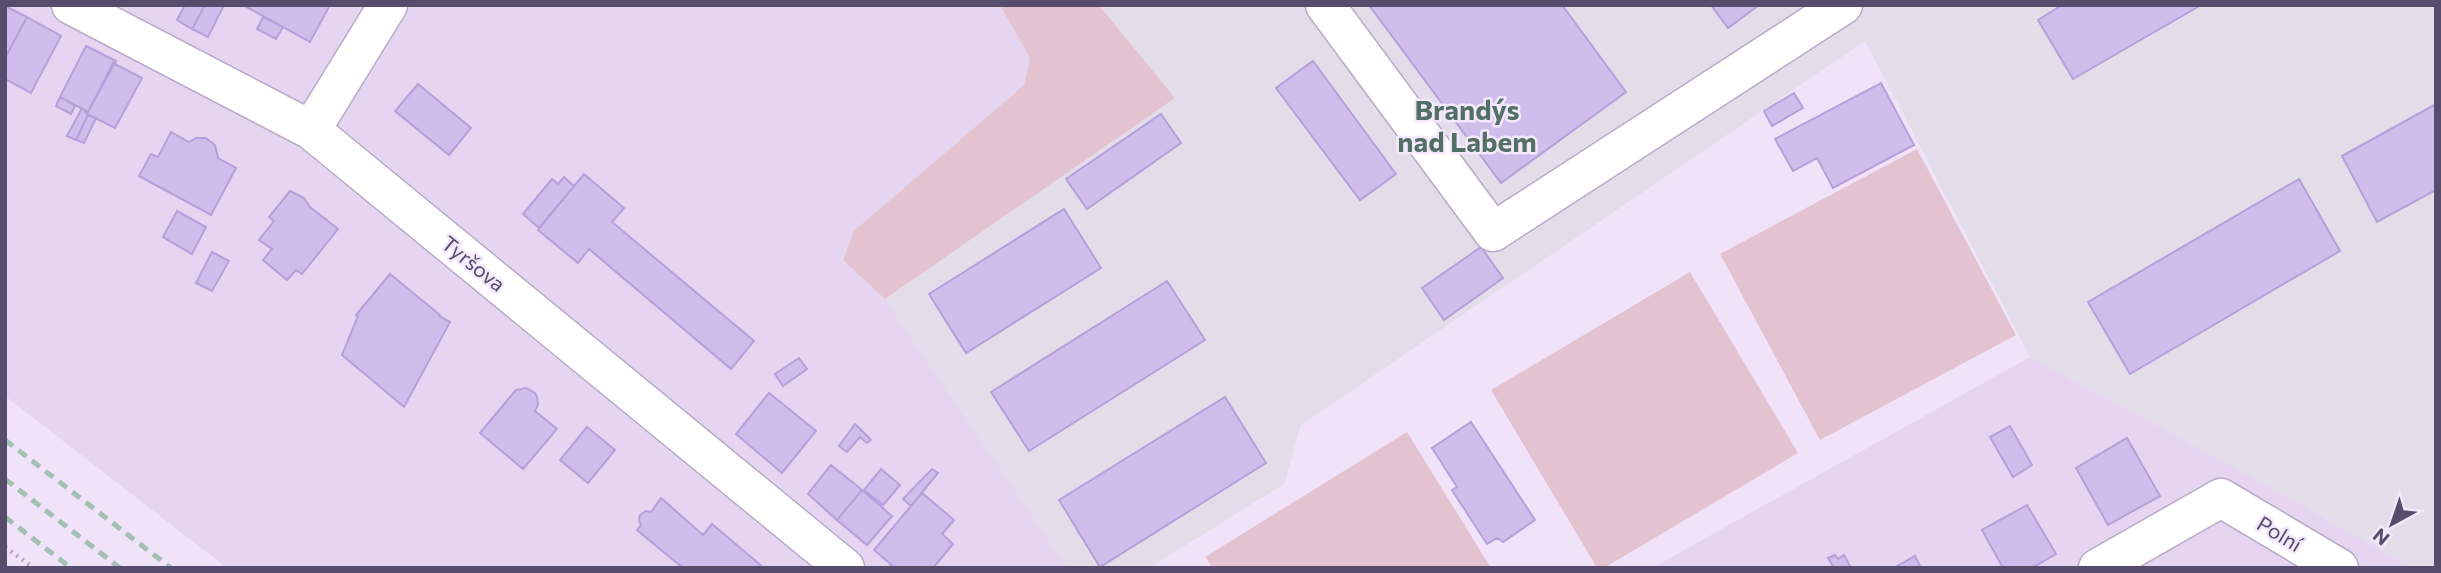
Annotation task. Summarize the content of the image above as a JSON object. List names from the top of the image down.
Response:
{
  "streets": {
    "street": ["Tyršova", "Polní"]
  },
  "districts": ["Brandýs nad Labem"],
  "north": "bottom left"
}
